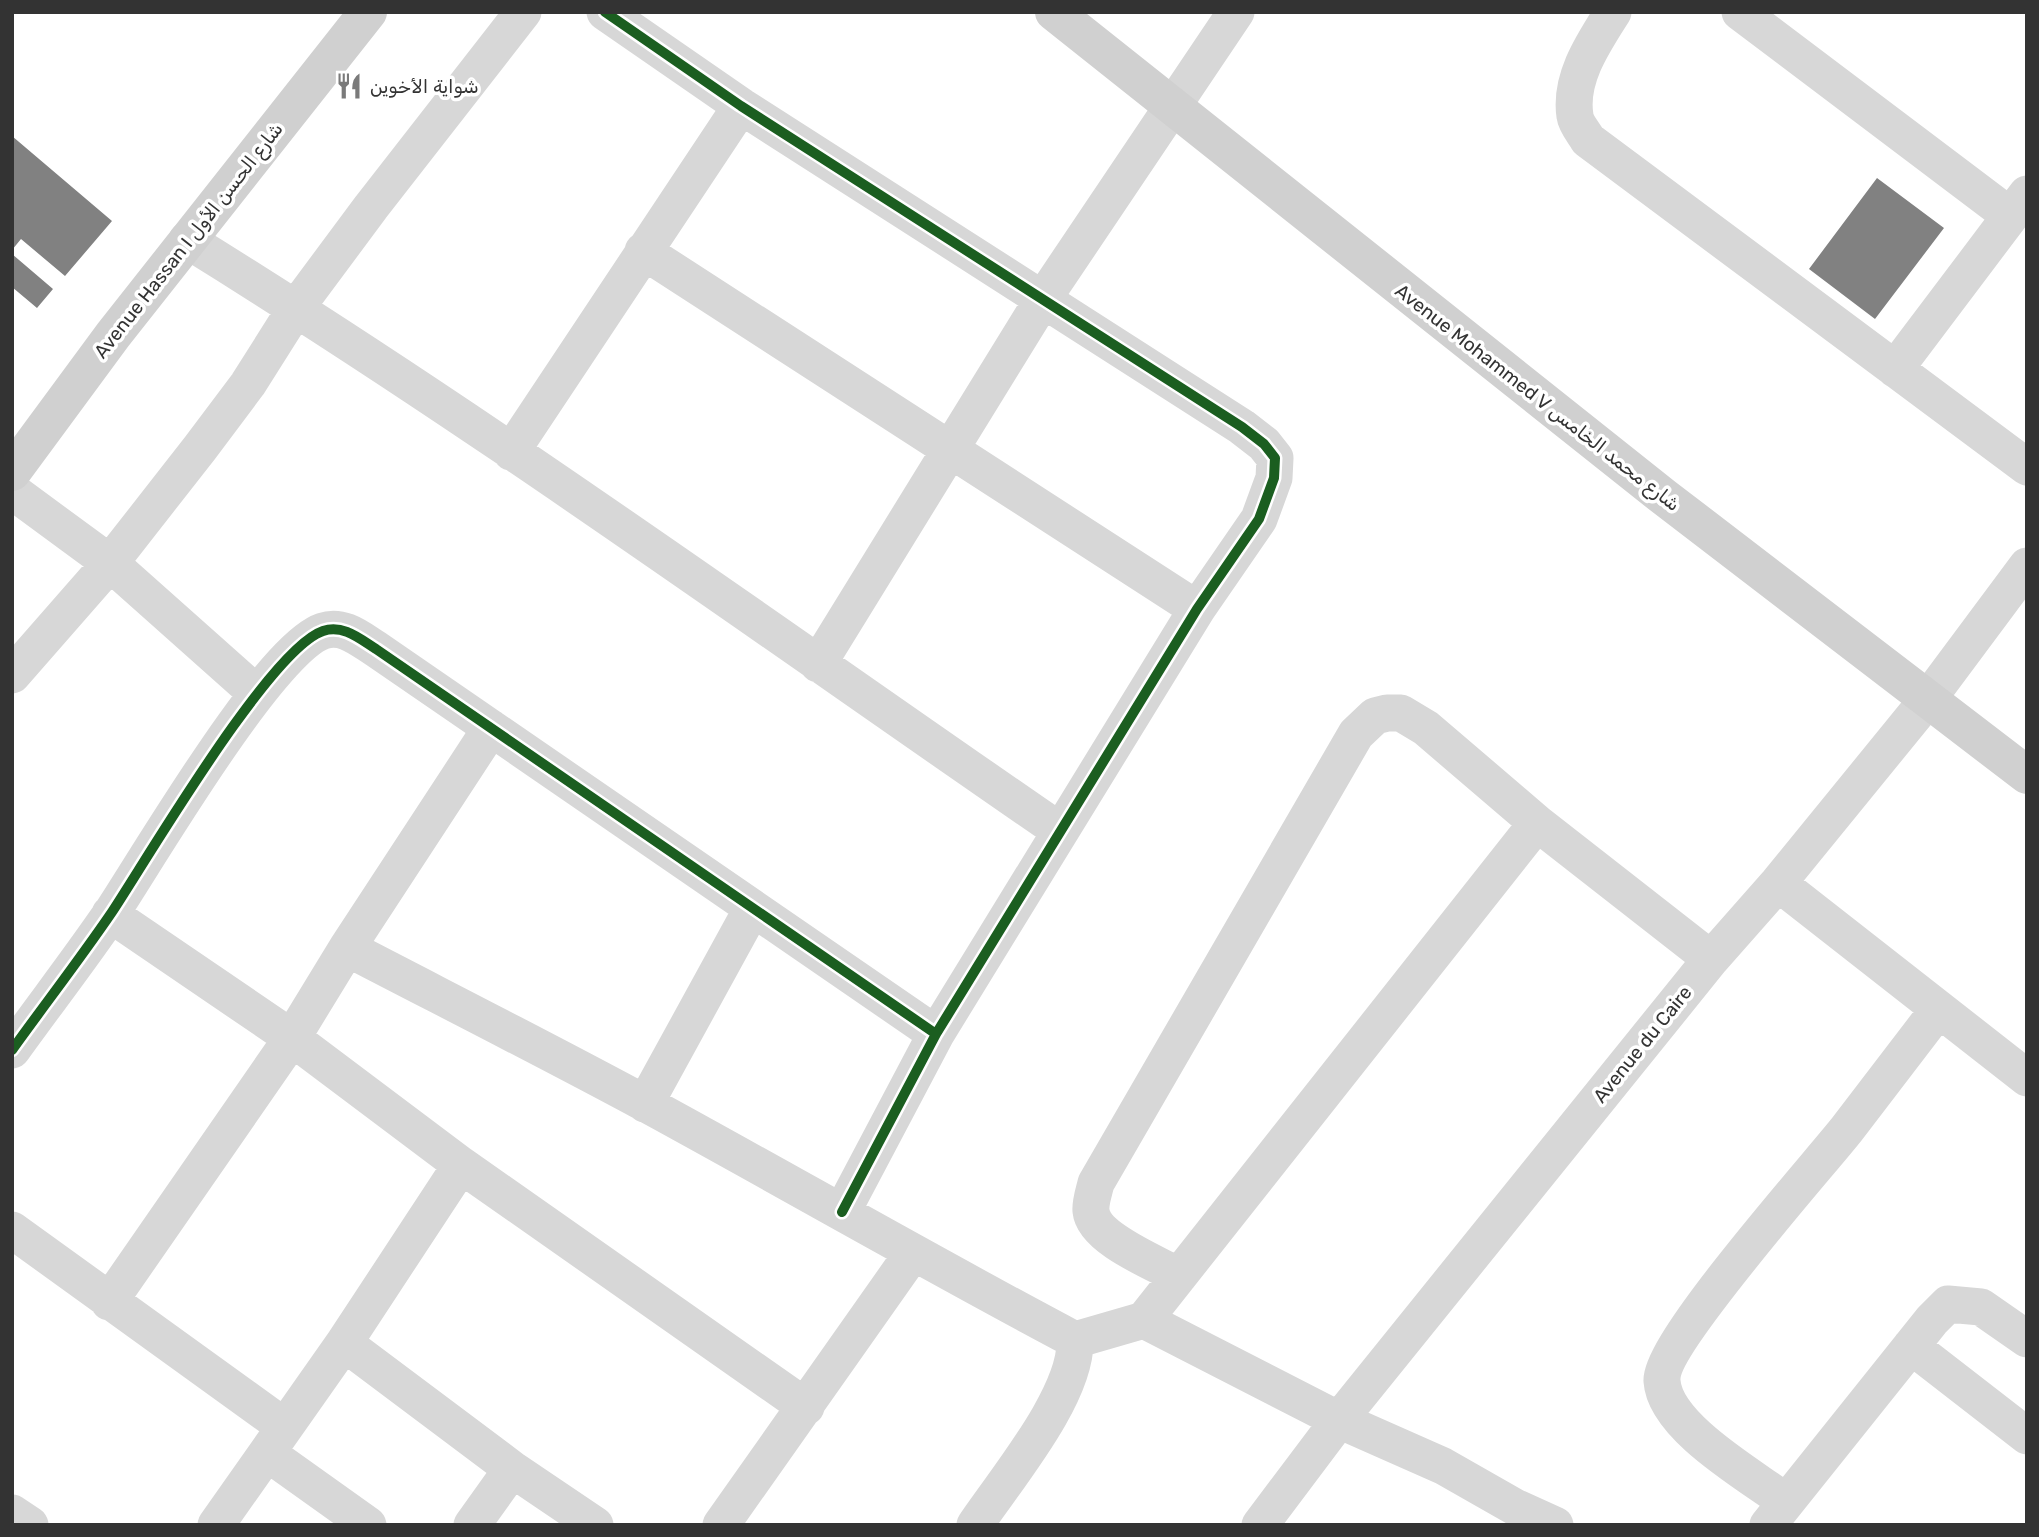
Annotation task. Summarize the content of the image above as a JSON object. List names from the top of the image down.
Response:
{
  "streets": {
    "main road": ["Avenue Hassan I شارع الحسن الأول", "Avenue Mohammed V شارع محمد الخامس"],
    "street": ["Avenue du Caire"]
  },
  "crossings": [
    ["Avenue Mohammed V شارع محمد الخامس", "Avenue du Caire"]
  ],
  "places": {
    "restaurant": ["شواية الأخوين"]
  }
}
